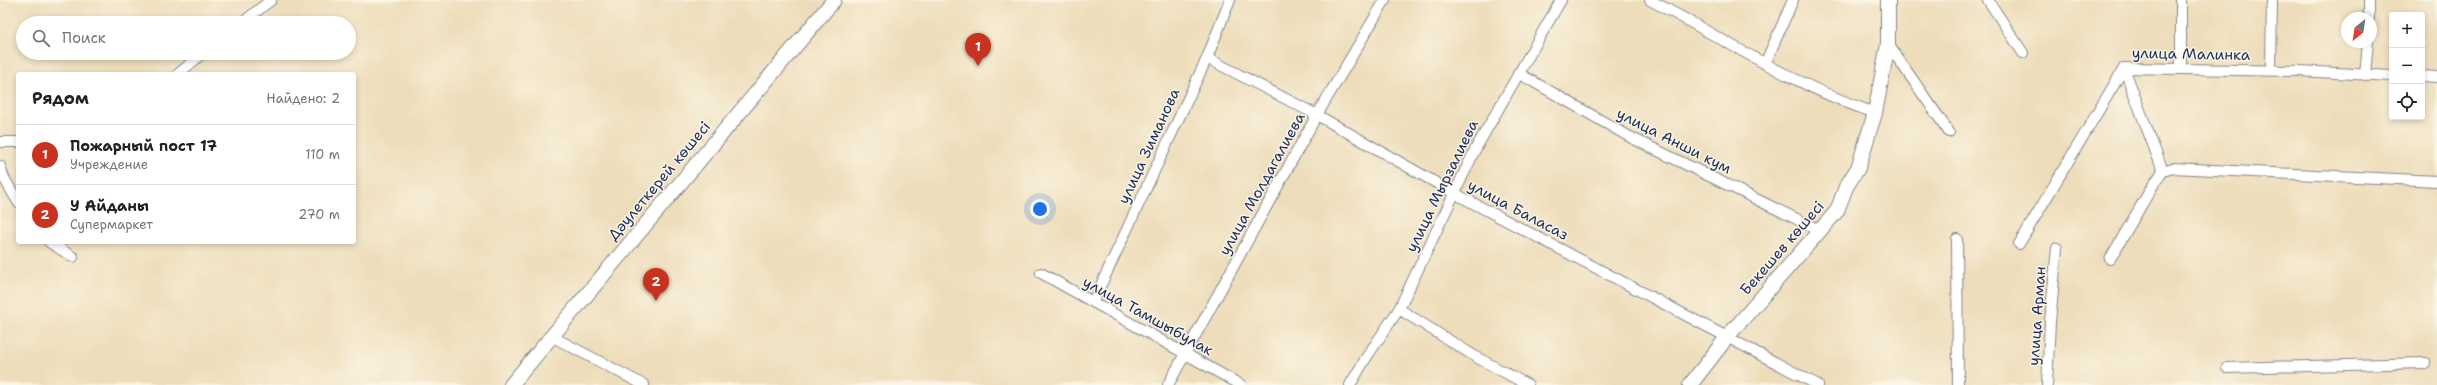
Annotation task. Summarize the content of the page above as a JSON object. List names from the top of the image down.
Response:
{
  "streets": {
    "main road": ["Дәулеткерей көшесі", "Бекешев көшесі"],
    "street": [
      "улица Малинка",
      "улица Анши кум",
      "улица Зиманова",
      "улица Молдагалиева",
      "улица Мырзалиева",
      "улица Баласаз",
      "улица Тамшыбулак",
      "улица Арман"
    ]
  },
  "crossings": [
    ["улица Анши кум", "улица Мырзалиева"],
    ["улица Анши кум", "Бекешев көшесі"],
    ["улица Зиманова", "улица Баласаз"],
    ["улица Зиманова", "улица Тамшыбулак"],
    ["улица Молдагалиева", "улица Баласаз"],
    ["улица Молдагалиева", "улица Тамшыбулак"],
    ["улица Мырзалиева", "улица Баласаз"],
    ["улица Баласаз", "Бекешев көшесі"]
  ],
  "north": "bottom left",
  "page": {
    "map_buttons": ["+", "−"],
    "search": "Поиск",
    "pins": ["1", "2"],
    "heading": ["Рядом", "Найдено: 2"],
    "list": [
      {
        "mark": "1",
        "name": "Пожарный пост 17",
        "note": "Учреждение",
        "value": "110 m"
      },
      {
        "mark": "2",
        "name": "У Айданы",
        "note": "Супермаркет",
        "value": "270 m"
      }
    ]
  }
}
